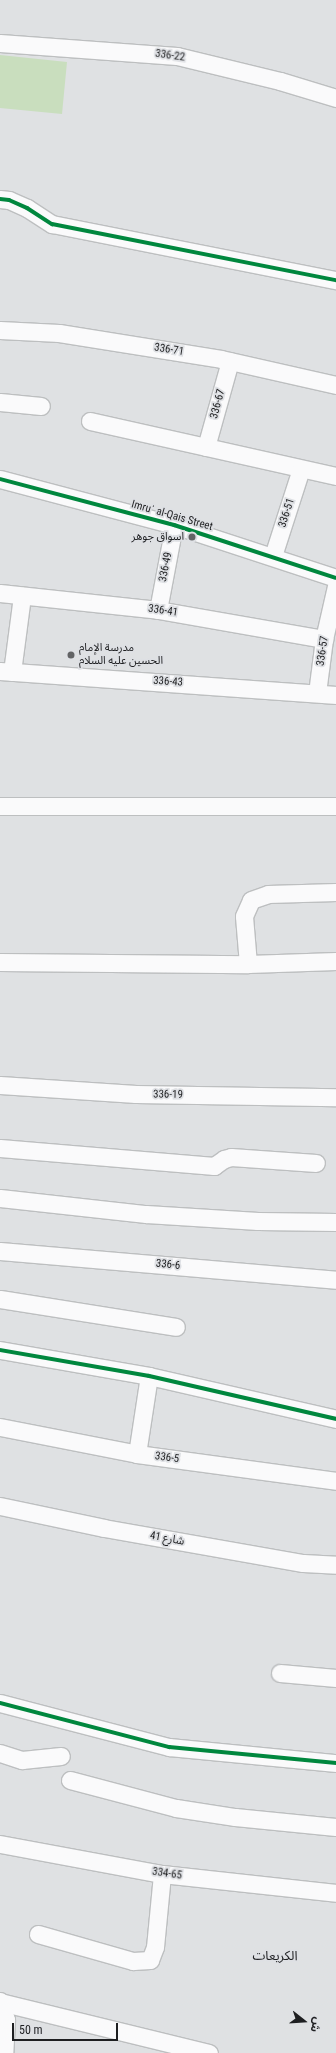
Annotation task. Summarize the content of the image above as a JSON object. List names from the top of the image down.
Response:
{
  "streets": {
    "street": [
      "336-22",
      "336-71",
      "336-67",
      "336-51",
      "Imruʾ al-Qais Street",
      "336-49",
      "336-41",
      "336-57",
      "336-43",
      "336-19",
      "336-6",
      "336-5",
      "شارع 41",
      "334-65"
    ]
  },
  "crossings": [
    ["336-71", "336-67"],
    ["336-51", "Imruʾ al-Qais Street"],
    ["Imruʾ al-Qais Street", "336-49"],
    ["336-49", "336-41"],
    ["336-41", "336-57"],
    ["336-57", "336-43"]
  ],
  "districts": ["الكريعات"],
  "places": ["اسواق جوهر", "مدرسة الإمام الحسين عليه السلام"],
  "scale_bar": "50 m",
  "north": "right"
}
